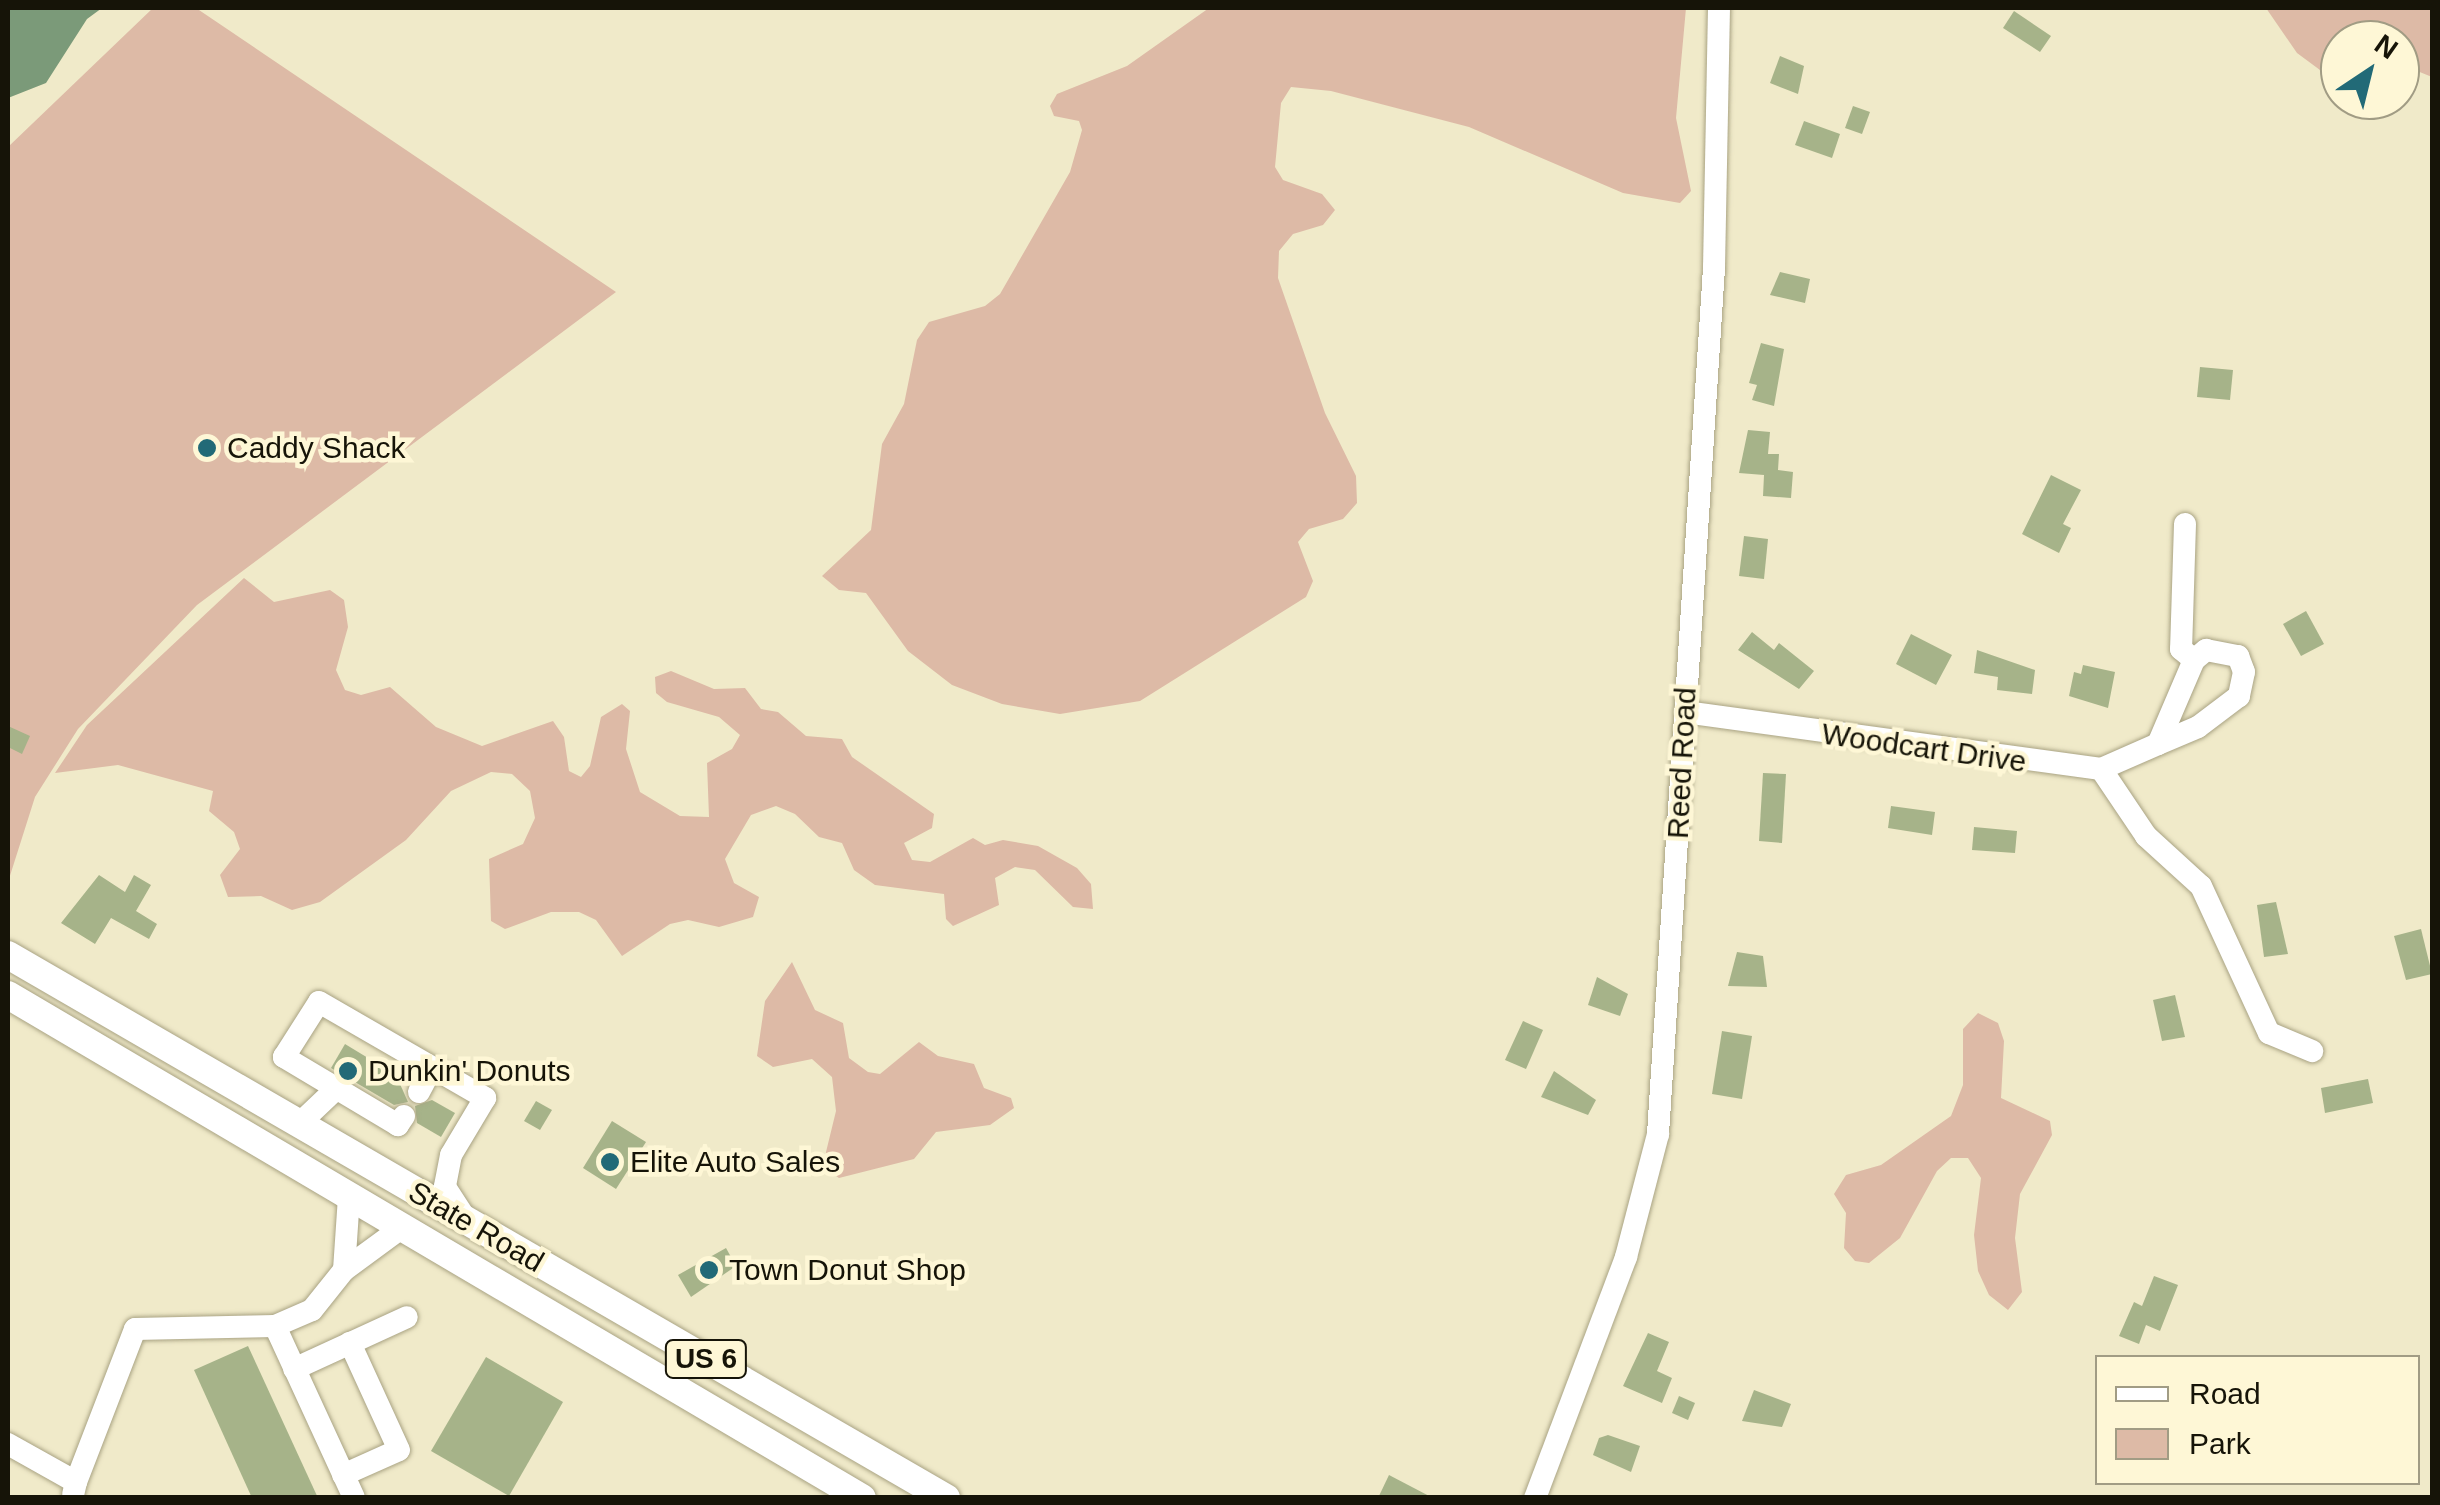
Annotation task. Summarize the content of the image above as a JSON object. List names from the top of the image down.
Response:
{
  "streets": {
    "main road": ["State Road", "US 6"],
    "street": ["Woodcart Drive", "Reed Road"]
  },
  "crossings": [
    ["Woodcart Drive", "Reed Road"]
  ],
  "places": [
    "Caddy Shack",
    "Dunkin' Donuts",
    "Elite Auto Sales",
    "Town Donut Shop"
  ],
  "legend": ["Road", "Park"],
  "north": "top right"
}
